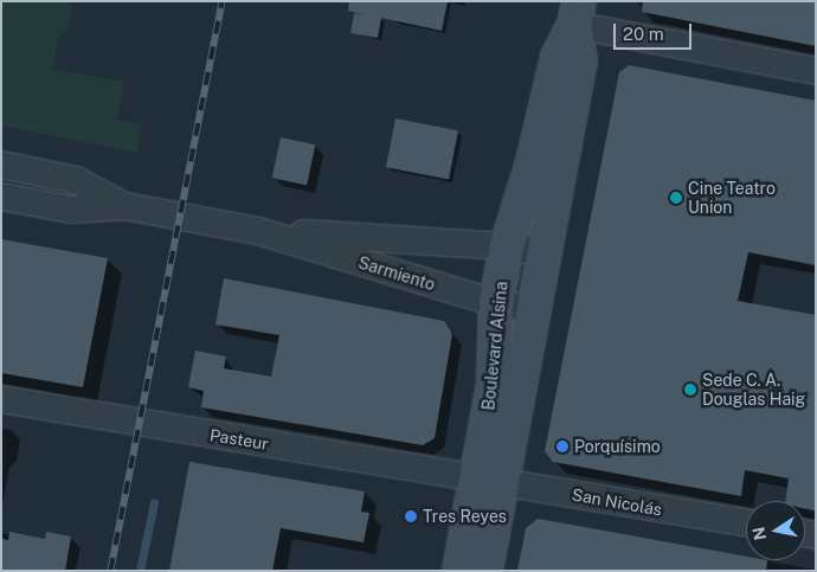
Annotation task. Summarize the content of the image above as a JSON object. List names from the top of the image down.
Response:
{
  "streets": {
    "main road": ["Boulevard Alsina"],
    "street": ["Sarmiento", "Pasteur", "San Nicolás"]
  },
  "crossings": [
    ["Sarmiento", "Boulevard Alsina"],
    ["Boulevard Alsina", "Pasteur"],
    ["Boulevard Alsina", "San Nicolás"],
    ["Pasteur", "San Nicolás"]
  ],
  "places": [
    "Cine Teatro Union",
    "Sede C. A. Douglas Haig",
    "Porquísimo",
    "Tres Reyes"
  ],
  "scale_bar": "20 m",
  "north": "left"
}
